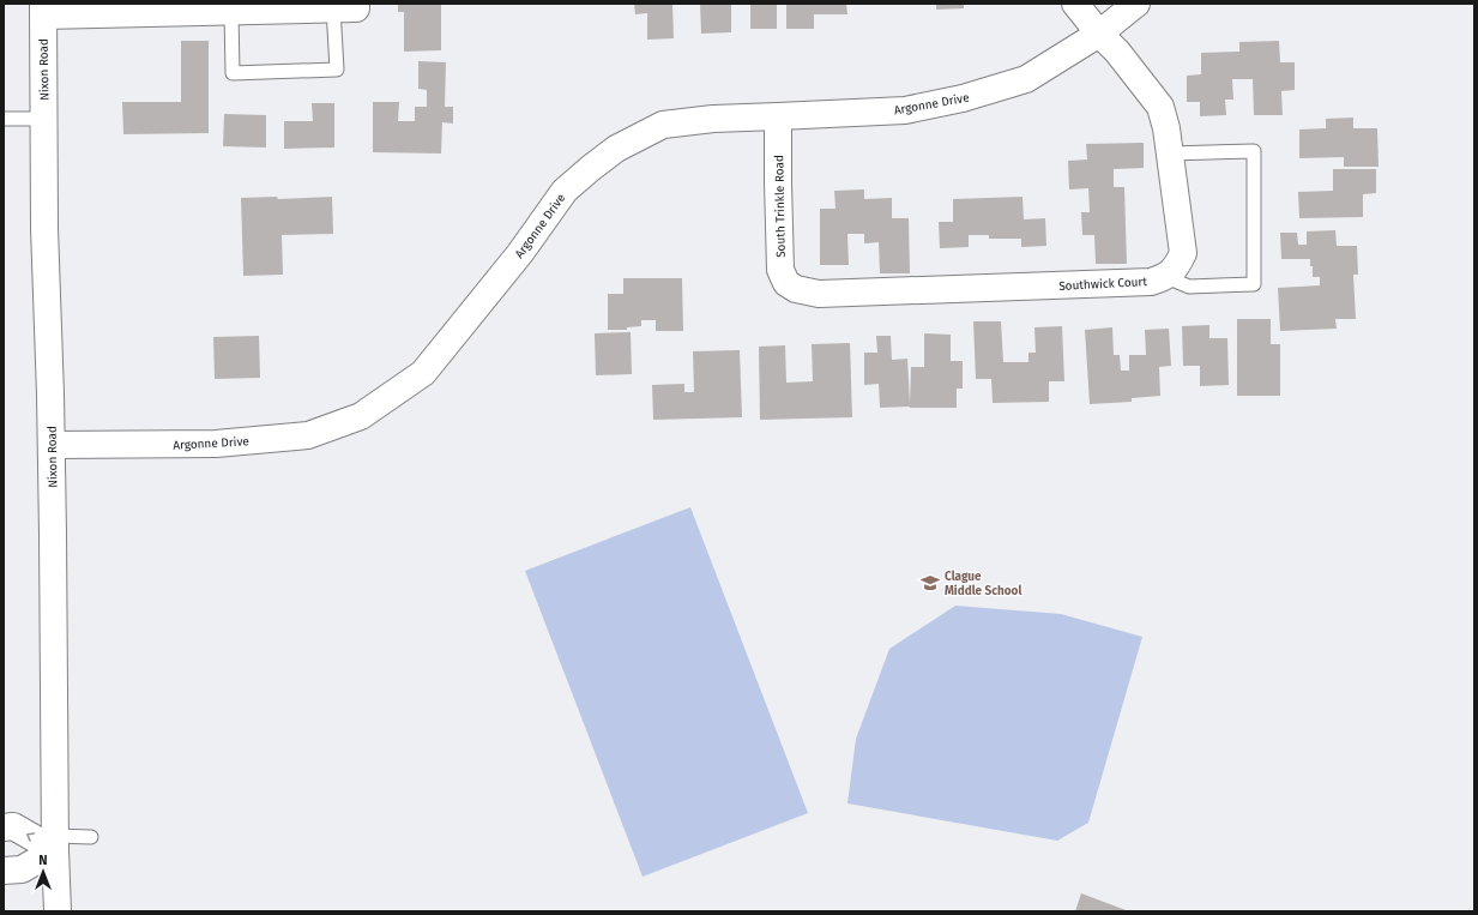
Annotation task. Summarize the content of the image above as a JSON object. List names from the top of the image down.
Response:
{
  "streets": {
    "street": [
      "Nixon Road",
      "Argonne Drive",
      "South Trinkle Road",
      "Southwick Court"
    ]
  },
  "crossings": [
    ["Nixon Road", "Argonne Drive"],
    ["Argonne Drive", "South Trinkle Road"],
    ["South Trinkle Road", "Southwick Court"]
  ],
  "places": {
    "school or university": ["Clague Middle School"]
  },
  "north": "top"
}
